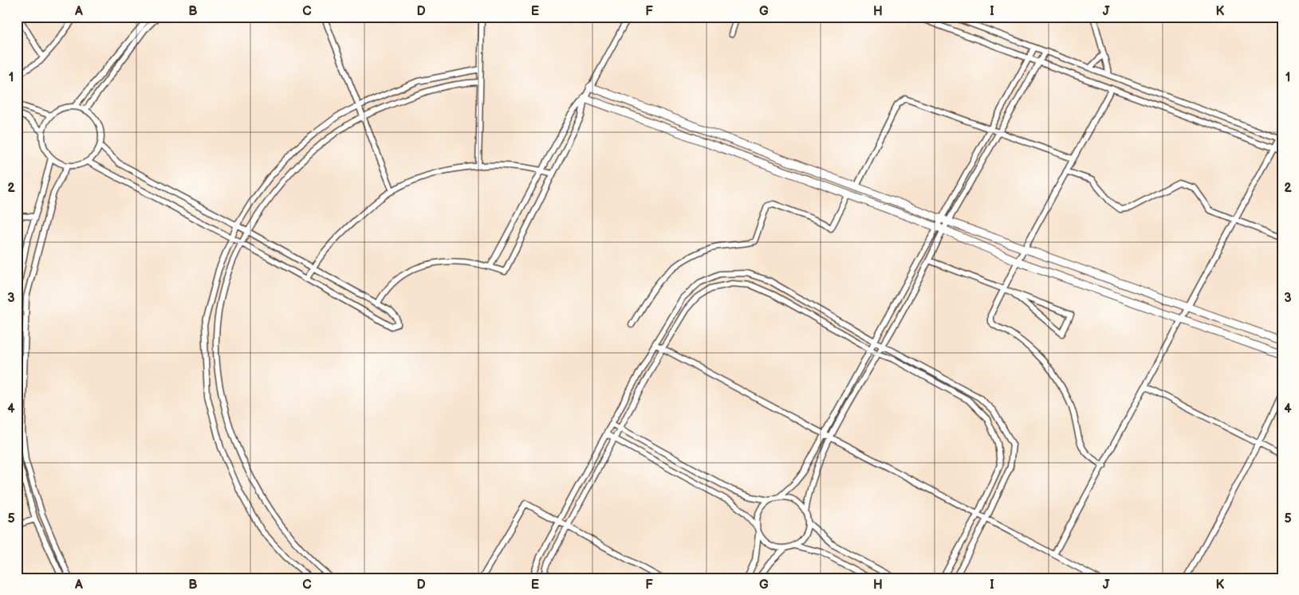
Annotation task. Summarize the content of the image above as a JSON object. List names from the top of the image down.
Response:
{
  "grid": {
    "columns": [
      "A",
      "B",
      "C",
      "D",
      "E",
      "F",
      "G",
      "H",
      "I",
      "J",
      "K"
    ],
    "rows": [
      "1",
      "2",
      "3",
      "4",
      "5"
    ]
  }
}
